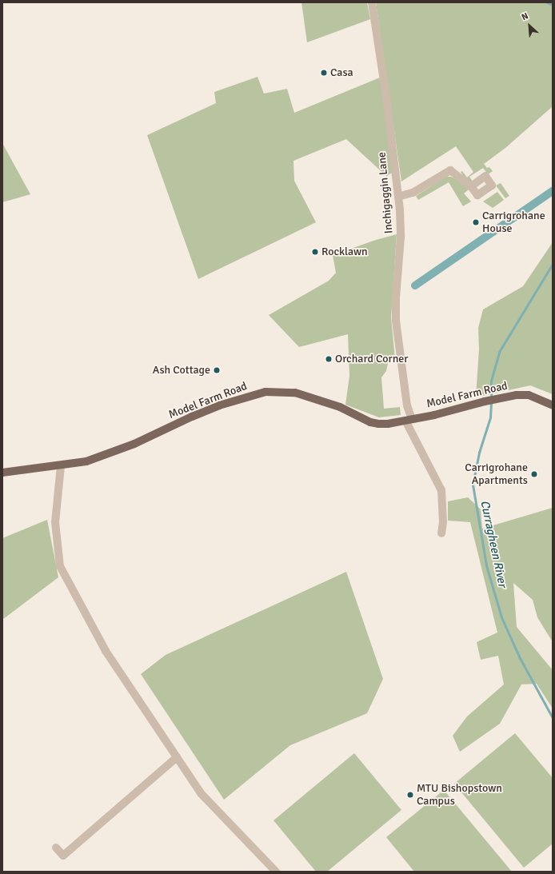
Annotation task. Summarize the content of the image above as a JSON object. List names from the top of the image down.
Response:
{
  "streets": {
    "main road": ["Model Farm Road"],
    "street": ["Inchigaggin Lane"]
  },
  "crossings": [
    ["Inchigaggin Lane", "Model Farm Road"]
  ],
  "water": ["Curragheen River"],
  "places": [
    "Casa",
    "Carrigrohane House",
    "Rocklawn",
    "Orchard Corner",
    "Ash Cottage",
    "Carrigrohane Apartments",
    "MTU Bishopstown Campus"
  ],
  "north": "top left"
}
